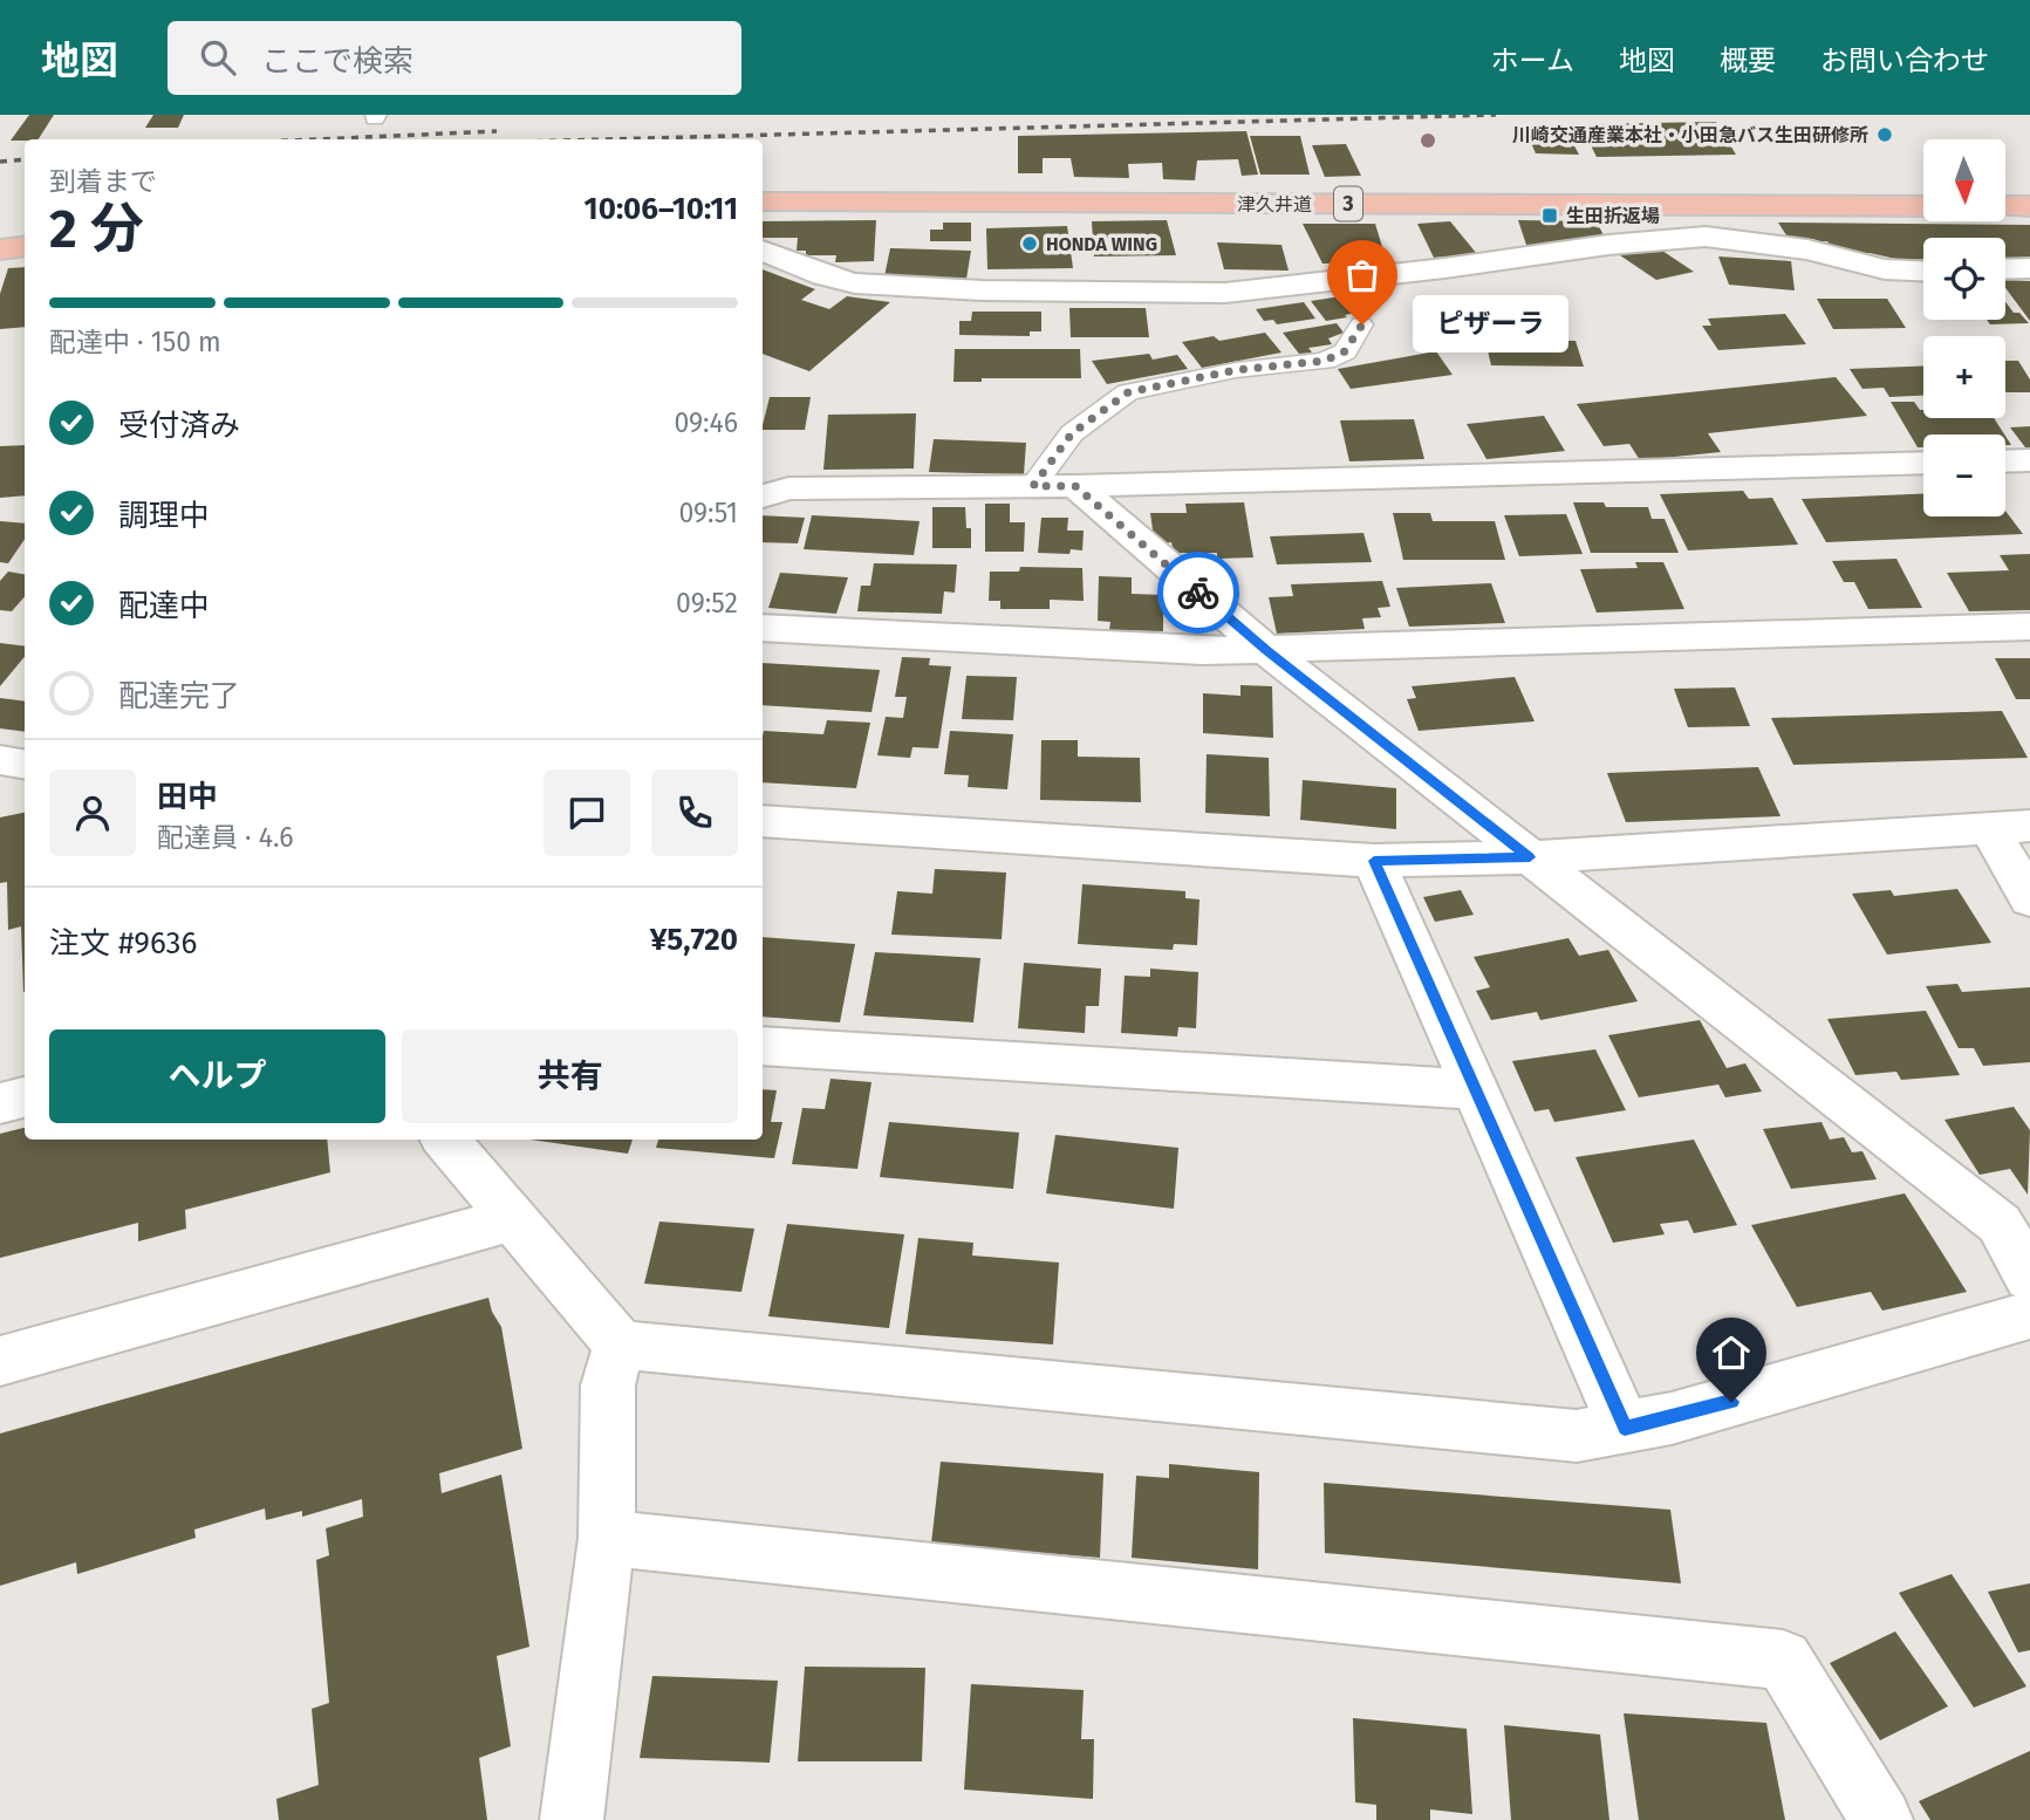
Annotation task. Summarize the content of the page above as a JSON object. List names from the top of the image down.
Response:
{
  "streets": {
    "main road": ["津久井道", "3"]
  },
  "places": {
    "other": ["川崎交通産業本社・小田急バス生田研修所", "HONDA WING", "ピザーラ"],
    "transit": ["生田折返場"]
  },
  "north": "bottom",
  "page": {
    "header": "地図",
    "search": "ここで検索",
    "nav": [
      "ホーム",
      "地図",
      "概要",
      "お問い合わせ"
    ],
    "map_buttons": ["+", "−"],
    "heading": ["2 分", "到着まで", "10:06–10:11"],
    "panel": [
      "田中",
      "配達員 · 4.6",
      "注文 #9636",
      "¥5,720"
    ],
    "bar": "配達中 · 150 m",
    "bubble": "ピザーラ",
    "list": [
      ["受付済み", "09:46"],
      ["調理中", "09:51"],
      ["配達中", "09:52"],
      "配達完了"
    ],
    "buttons": ["ヘルプ", "共有"]
  }
}
